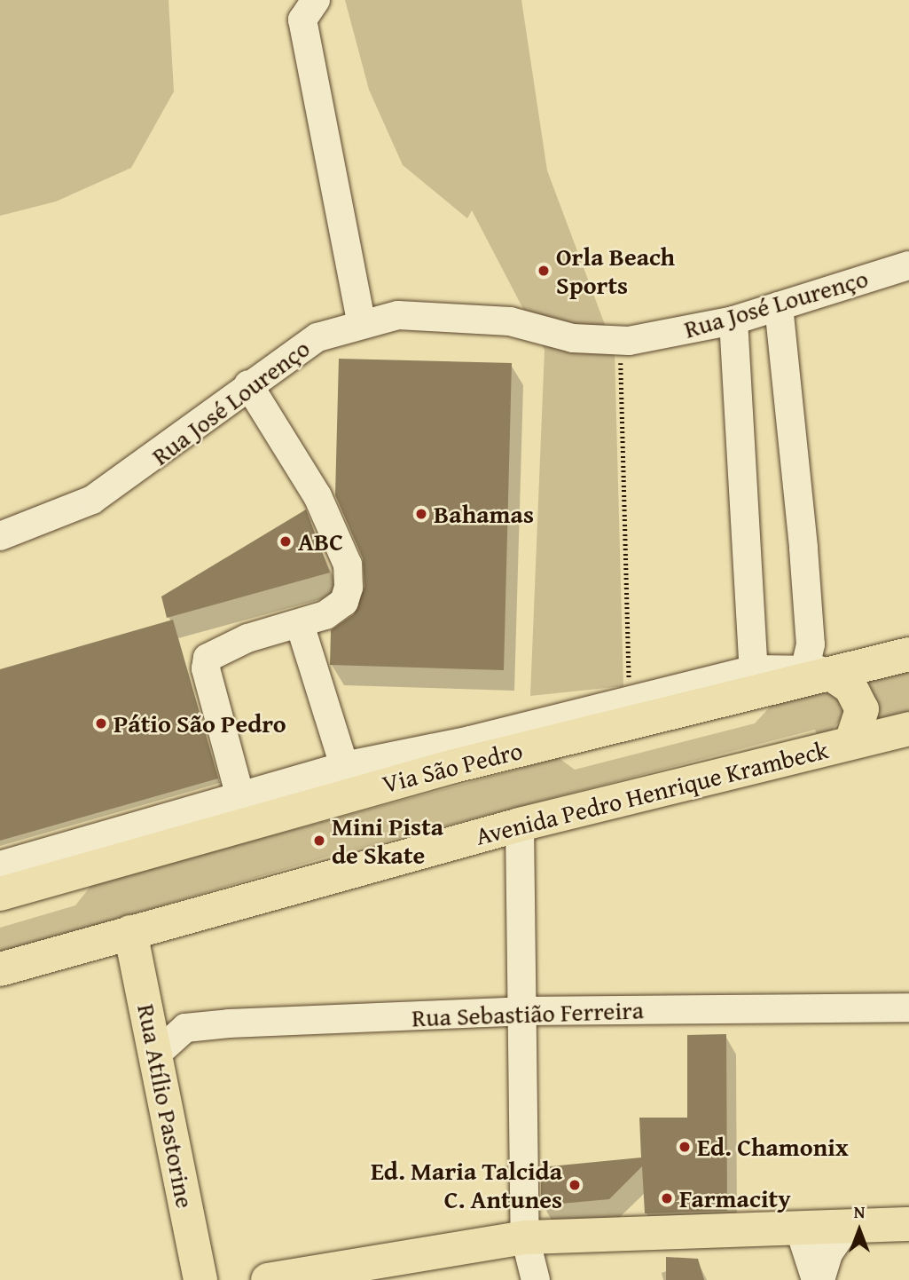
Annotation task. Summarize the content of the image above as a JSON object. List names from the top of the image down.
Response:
{
  "streets": {
    "main road": ["Via São Pedro", "Avenida Pedro Henrique Krambeck", "Rua Atílio Pastorine"],
    "street": ["Rua José Lourenço", "Rua Sebastião Ferreira"]
  },
  "crossings": [
    ["Avenida Pedro Henrique Krambeck", "Rua Atílio Pastorine"],
    ["Rua Sebastião Ferreira", "Rua Atílio Pastorine"]
  ],
  "places": [
    "Orla Beach Sports",
    "Bahamas",
    "ABC",
    "Pátio São Pedro",
    "Mini Pista de Skate",
    "Ed. Chamonix",
    "Ed. Maria Talcida C. Antunes",
    "Farmacity"
  ],
  "north": "top"
}
